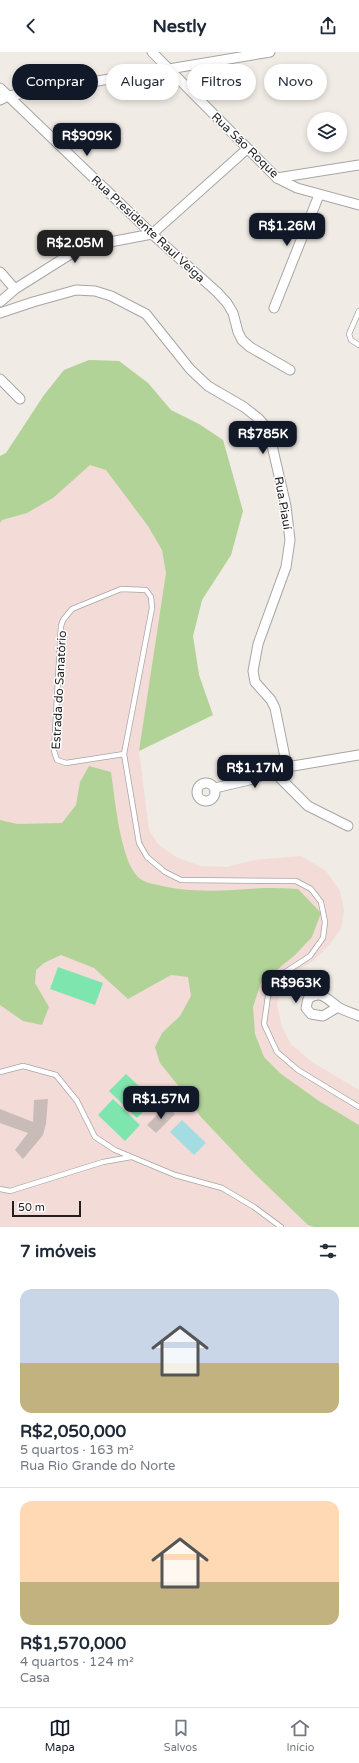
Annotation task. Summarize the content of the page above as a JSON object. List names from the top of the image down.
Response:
{
  "streets": {
    "street": ["Rua São Roque", "Rua Presidente Raul Veiga", "Rua Piauí"],
    "lane": ["Estrada do Sanatório"]
  },
  "scale_bar": "50 m",
  "page": {
    "header": "Nestly",
    "chip": [
      "Comprar",
      "Alugar",
      "Filtros",
      "Novo"
    ],
    "price": [
      "R$909K",
      "R$1.26M",
      "R$2.05M",
      "R$785K",
      "R$1.17M",
      "R$963K",
      "R$1.57M"
    ],
    "scale": "50 m",
    "heading": "7 imóveis",
    "list": [
      {
        "name": "R$2,050,000",
        "note": "5 quartos · 163 m² · Rua Rio Grande do Norte"
      },
      {
        "name": "R$1,570,000",
        "note": "4 quartos · 124 m² · Casa"
      }
    ],
    "tabs": ["Mapa", "Salvos", "Início"]
  }
}
